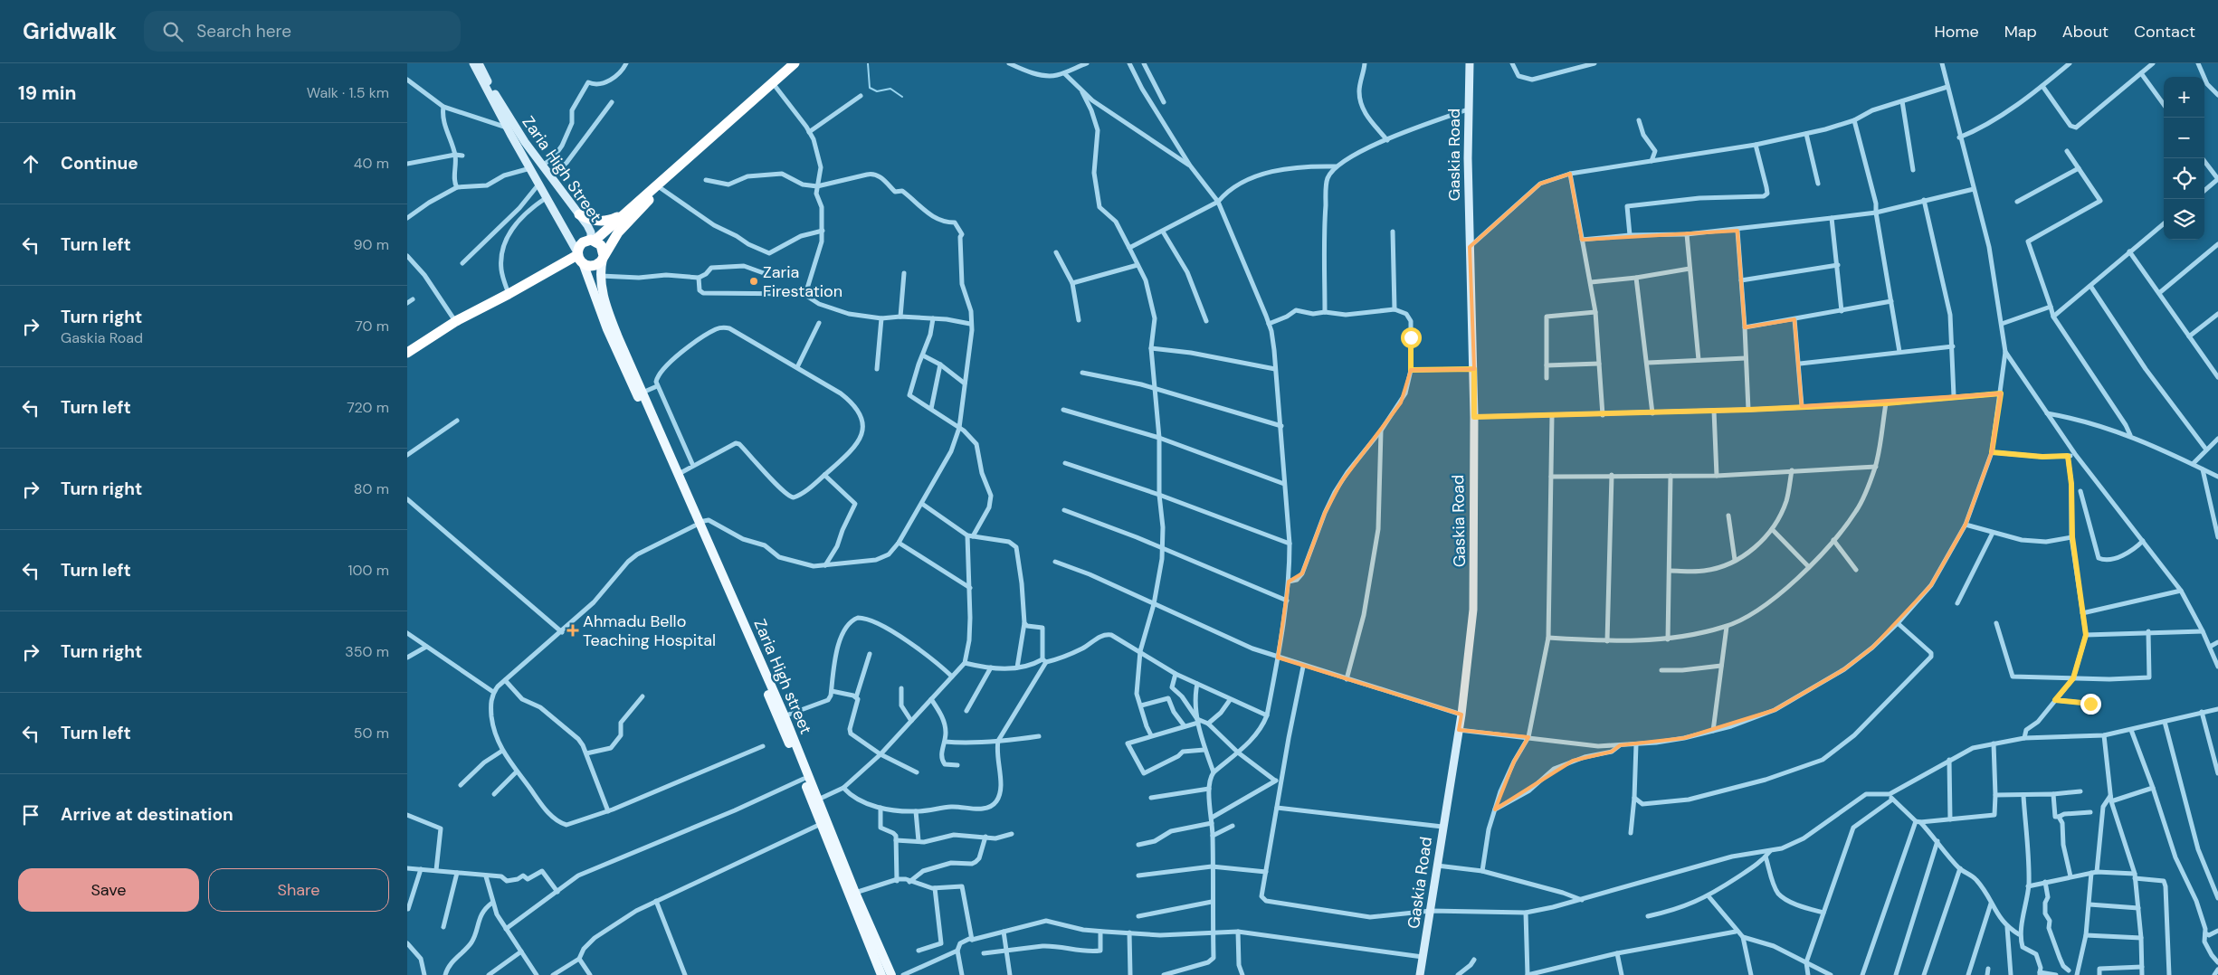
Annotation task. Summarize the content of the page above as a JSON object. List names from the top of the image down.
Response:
{
  "streets": {
    "main road": ["Gaskia Road", "Zaria High Street", "Zaria High street"]
  },
  "crossings": [
    ["Zaria High Street", "Zaria High street"]
  ],
  "places": {
    "other": ["Zaria Firestation"],
    "health": ["Ahmadu Bello Teaching Hospital"]
  },
  "page": {
    "header": "Gridwalk",
    "search": "Search here",
    "nav": [
      "Home",
      "Map",
      "About",
      "Contact"
    ],
    "heading": ["19 min", "Walk · 1.5 km"],
    "map_buttons": ["+", "−"],
    "list": [
      ["Continue", "40 m"],
      ["Turn left", "90 m"],
      ["Turn right", "Gaskia Road", "70 m"],
      ["Turn left", "720 m"],
      ["Turn right", "80 m"],
      ["Turn left", "100 m"],
      ["Turn right", "350 m"],
      ["Turn left", "50 m"],
      "Arrive at destination"
    ],
    "buttons": ["Save", "Share"]
  }
}
